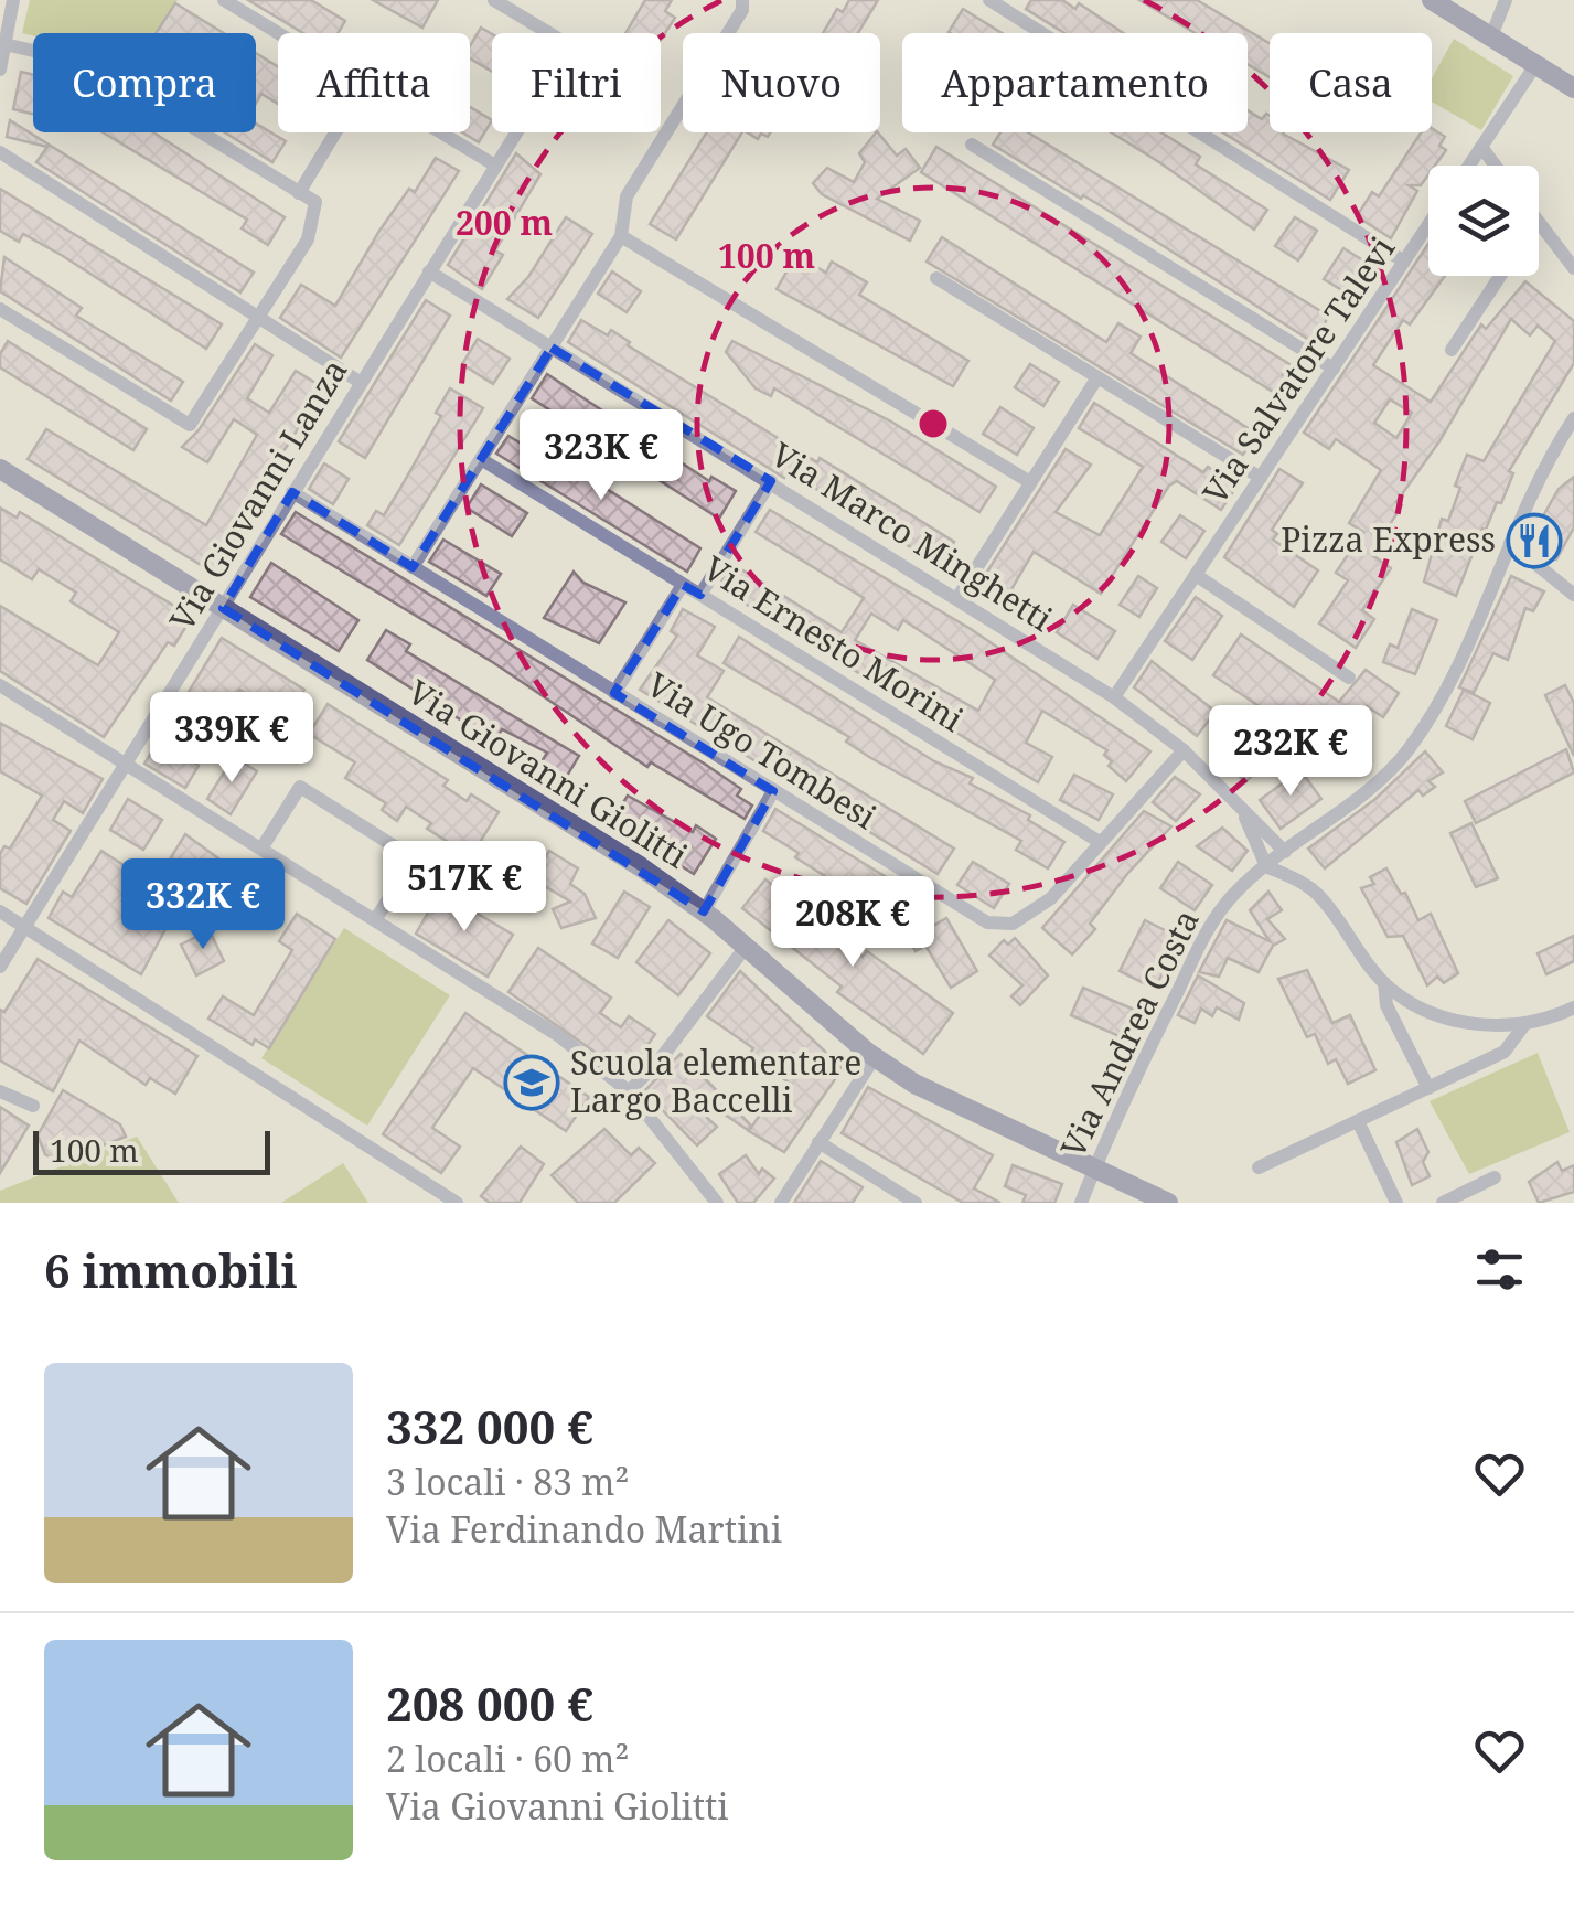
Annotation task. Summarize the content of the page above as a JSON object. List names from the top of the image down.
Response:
{
  "streets": {
    "street": [
      "Via Salvatore Talevi",
      "Via Giovanni Lanza",
      "Via Marco Minghetti",
      "Via Ernesto Morini",
      "Via Ugo Tombesi",
      "Via Giovanni Giolitti",
      "Via Andrea Costa"
    ]
  },
  "crossings": [
    ["Via Salvatore Talevi", "Via Marco Minghetti"],
    ["Via Giovanni Lanza", "Via Marco Minghetti"],
    ["Via Giovanni Lanza", "Via Ugo Tombesi"],
    ["Via Giovanni Lanza", "Via Giovanni Giolitti"],
    ["Via Marco Minghetti", "Via Ugo Tombesi"],
    ["Via Marco Minghetti", "Via Andrea Costa"],
    ["Via Ernesto Morini", "Via Ugo Tombesi"],
    ["Via Giovanni Giolitti", "Via Andrea Costa"]
  ],
  "places": {
    "restaurant": ["Pizza Express"],
    "school or university": ["Scuola elementare Largo Baccelli"]
  },
  "scale_bar": "100 m",
  "page": {
    "chip": [
      "Compra",
      "Affitta",
      "Filtri",
      "Nuovo",
      "Appartamento",
      "Casa"
    ],
    "price": [
      "323K €",
      "339K €",
      "232K €",
      "517K €",
      "332K €",
      "208K €"
    ],
    "scale": "100 m",
    "heading": "6 immobili",
    "list": [
      {
        "name": "332 000 €",
        "note": "3 locali · 83 m² · Via Ferdinando Martini"
      },
      {
        "name": "208 000 €",
        "note": "2 locali · 60 m² · Via Giovanni Giolitti"
      }
    ]
  },
  "rings": ["200 m", "100 m"]
}
